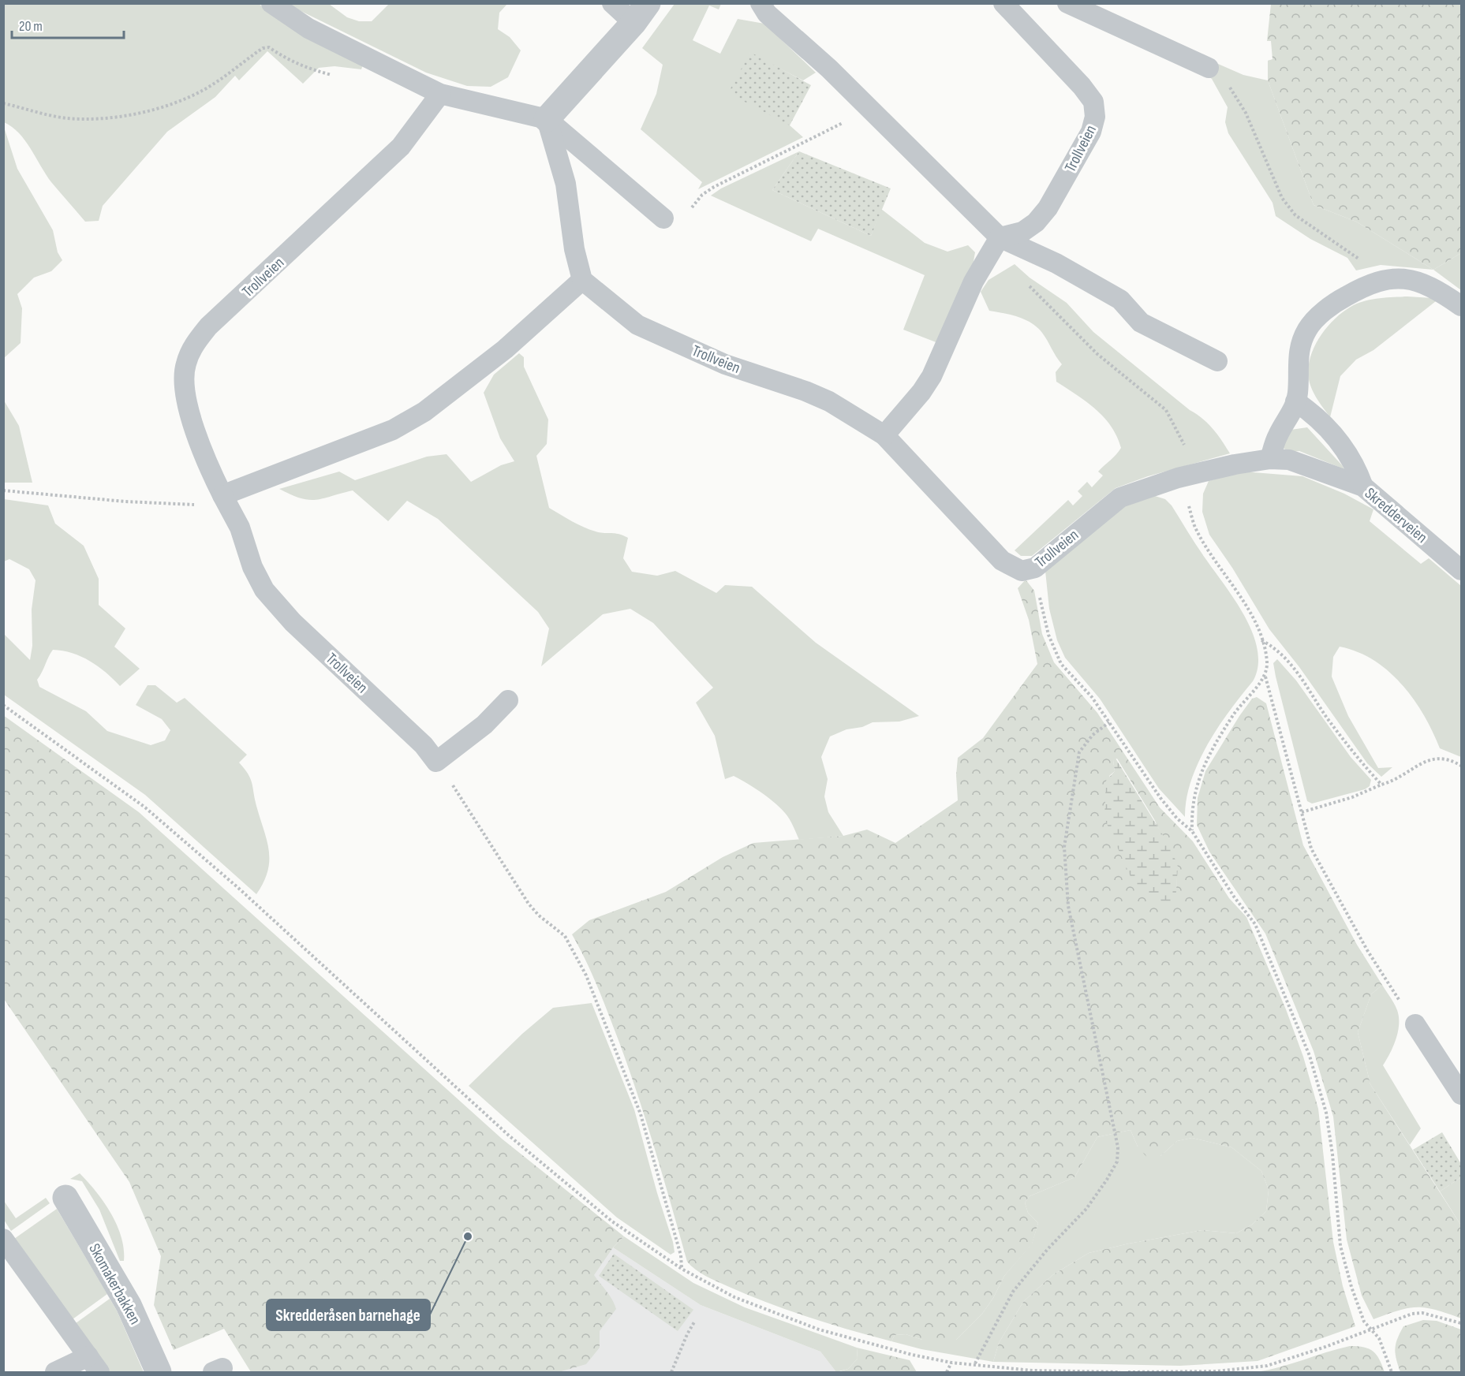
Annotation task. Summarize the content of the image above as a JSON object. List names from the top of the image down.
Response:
{
  "streets": {
    "street": ["Skomakerbakken"],
    "lane": ["Trollveien", "Skredderveien"]
  },
  "crossings": [
    ["Trollveien", "Skredderveien"]
  ],
  "places": ["Skredderåsen barnehage"],
  "scale_bar": "20 m"
}
